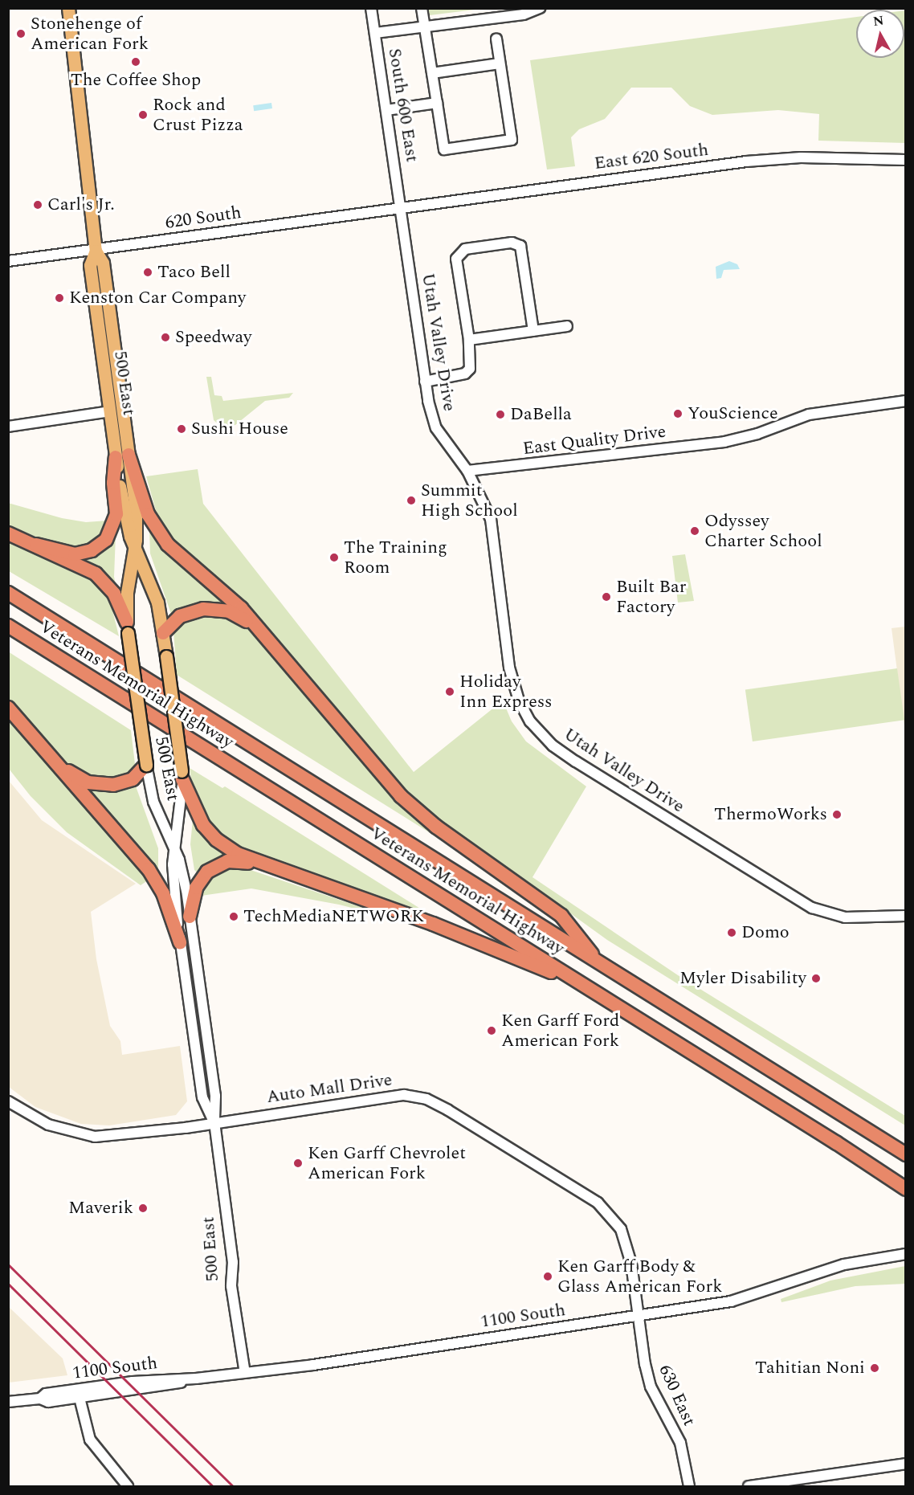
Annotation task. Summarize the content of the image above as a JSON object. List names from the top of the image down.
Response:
{
  "streets": {
    "highway": ["Veterans Memorial Highway"],
    "main road": ["500 East"],
    "street": [
      "South 600 East",
      "East 620 South",
      "620 South",
      "Utah Valley Drive",
      "East Quality Drive",
      "Auto Mall Drive",
      "1100 South",
      "630 East"
    ]
  },
  "crossings": [
    ["South 600 East", "East 620 South"],
    ["South 600 East", "620 South"],
    ["South 600 East", "Utah Valley Drive"],
    ["East 620 South", "620 South"],
    ["East 620 South", "Utah Valley Drive"],
    ["620 South", "Utah Valley Drive"],
    ["620 South", "500 East"],
    ["Utah Valley Drive", "East Quality Drive"],
    ["500 East", "Auto Mall Drive"],
    ["500 East", "1100 South"],
    ["Auto Mall Drive", "1100 South"],
    ["Auto Mall Drive", "630 East"],
    ["1100 South", "630 East"]
  ],
  "places": [
    "Stonehenge of American Fork",
    "The Coffee Shop",
    "Rock and Crust Pizza",
    "Carl's Jr.",
    "Taco Bell",
    "Kenston Car Company",
    "Speedway",
    "YouScience",
    "DaBella",
    "Sushi House",
    "Summit High School",
    "Odyssey Charter School",
    "The Training Room",
    "Built Bar Factory",
    "Holiday Inn Express",
    "ThermoWorks",
    "TechMediaNETWORK",
    "Domo",
    "Myler Disability",
    "Ken Garff Ford American Fork",
    "Ken Garff Chevrolet American Fork",
    "Maverik",
    "Ken Garff Body & Glass American Fork",
    "Tahitian Noni"
  ],
  "north": "top"
}
